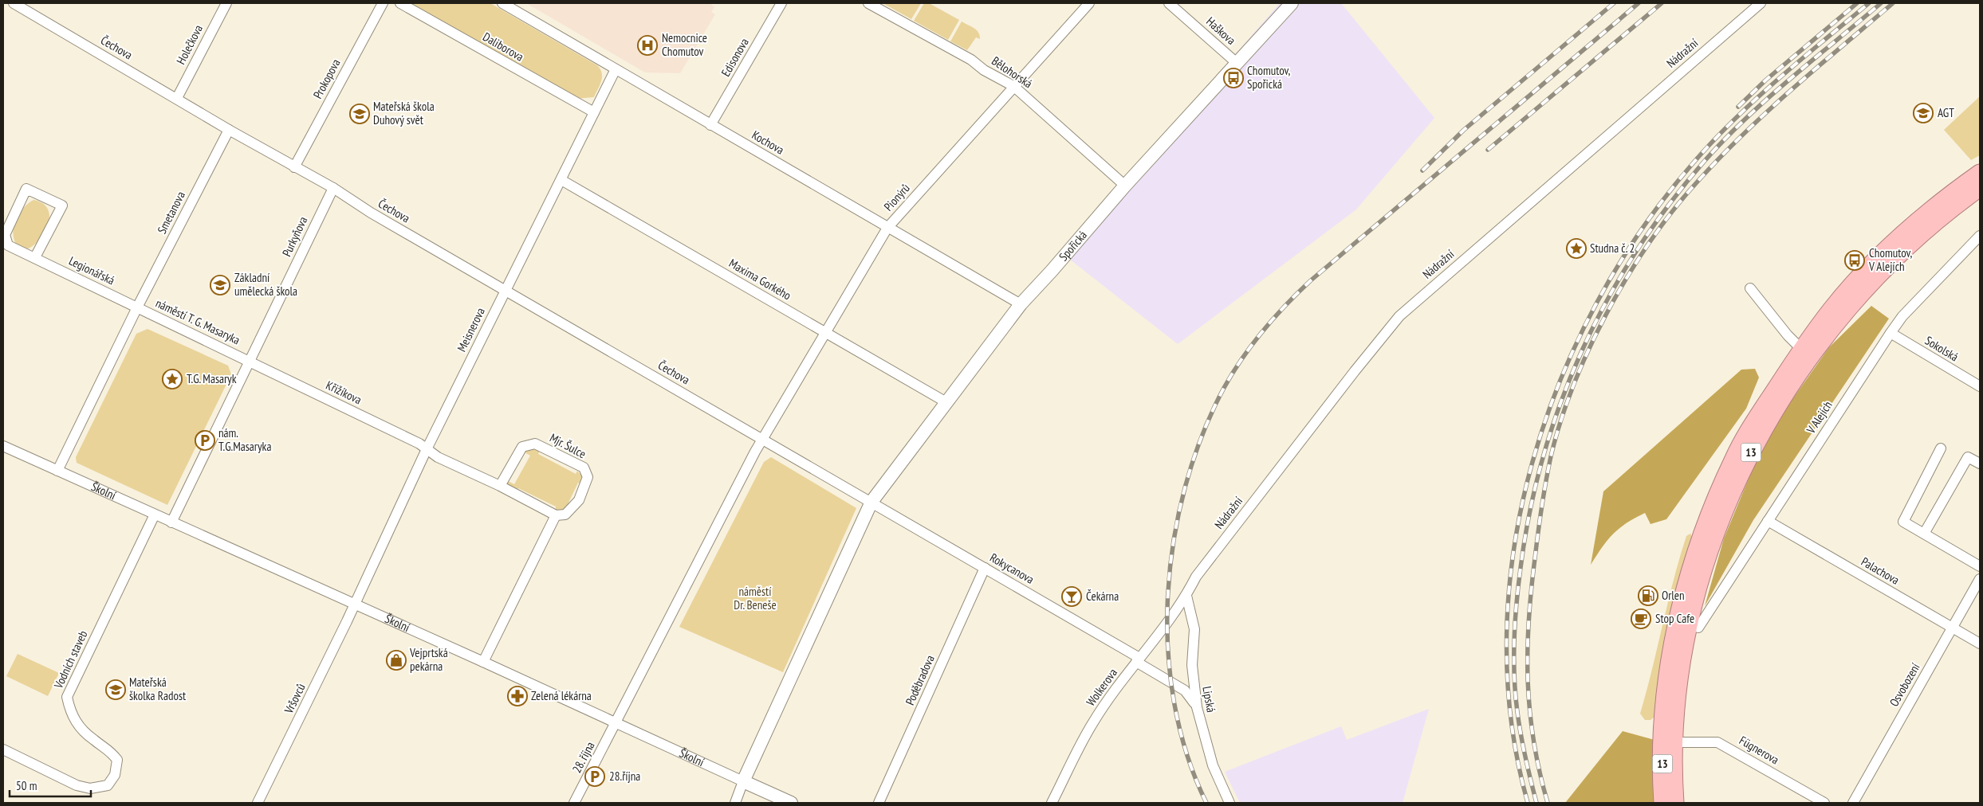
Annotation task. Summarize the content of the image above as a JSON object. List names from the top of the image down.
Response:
{
  "streets": {
    "highway": ["13"],
    "street": [
      "Haškova",
      "Holečkova",
      "Daliborova",
      "Čechova",
      "Nádražní",
      "Edisonova",
      "Bělohorská",
      "Prokopova",
      "Kochova",
      "Pionýrů",
      "Smetanova",
      "Purkyňova",
      "Spořická",
      "Legionářská",
      "Maxima Gorkého",
      "náměstí T. G. Masaryka",
      "Meisnerova",
      "Sokolská",
      "Křižíkova",
      "V Alejích",
      "Mjr. Šulce",
      "Školní",
      "Rokycanova",
      "Palachova",
      "Vodních staveb",
      "Poděbradova",
      "Osvobození",
      "Wolkerova",
      "Vršovců",
      "Lipská",
      "Fügnerova",
      "28. října"
    ]
  },
  "crossings": [
    ["Haškova", "Spořická"],
    ["Holečkova", "Čechova"],
    ["Daliborova", "Meisnerova"],
    ["Čechova", "Prokopova"],
    ["Čechova", "Pionýrů"],
    ["Čechova", "Smetanova"],
    ["Čechova", "Purkyňova"],
    ["Čechova", "Meisnerova"],
    ["Nádražní", "Wolkerova"],
    ["Nádražní", "Lipská"],
    ["Edisonova", "Kochova"],
    ["Bělohorská", "Pionýrů"],
    ["Bělohorská", "Spořická"],
    ["Kochova", "Pionýrů"],
    ["Kochova", "Spořická"],
    ["Kochova", "Meisnerova"],
    ["Pionýrů", "Maxima Gorkého"],
    ["Smetanova", "Legionářská"],
    ["Smetanova", "náměstí T. G. Masaryka"],
    ["Purkyňova", "náměstí T. G. Masaryka"],
    ["Purkyňova", "Křižíkova"],
    ["Spořická", "Maxima Gorkého"],
    ["Spořická", "Rokycanova"],
    ["Legionářská", "náměstí T. G. Masaryka"],
    ["Maxima Gorkého", "Meisnerova"],
    ["náměstí T. G. Masaryka", "Křižíkova"],
    ["náměstí T. G. Masaryka", "Školní"],
    ["Meisnerova", "Křižíkova"],
    ["Meisnerova", "Školní"],
    ["Meisnerova", "Vršovců"],
    ["Sokolská", "V Alejích"],
    ["V Alejích", "Palachova"],
    ["13", "Fügnerova"],
    ["Školní", "Vodních staveb"],
    ["Školní", "Vršovců"],
    ["Školní", "28. října"],
    ["Rokycanova", "Poděbradova"],
    ["Rokycanova", "Wolkerova"],
    ["Rokycanova", "Lipská"],
    ["Palachova", "Osvobození"],
    ["Wolkerova", "Lipská"]
  ],
  "parks": ["náměstí Dr. Beneše"],
  "places": {
    "hospital": ["Nemocnice Chomutov"],
    "bus stop": ["Chomutov, Spořická", "Chomutov, V Alejích"],
    "school or university": [
      "AGT",
      "Mateřská škola Duhový svět",
      "Základní umělecká škola",
      "Mateřská školka Radost"
    ],
    "place": ["Studna č. 2", "T.G. Masaryk"],
    "parking": ["nám. T.G.Masaryka", "28.října"],
    "fuel station": ["Orlen"],
    "bar": ["Čekárna"],
    "cafe": ["Stop Cafe"],
    "shop": ["Vejprtská pekárna"],
    "pharmacy": ["Zelená lékárna"]
  },
  "scale_bar": "50 m"
}
